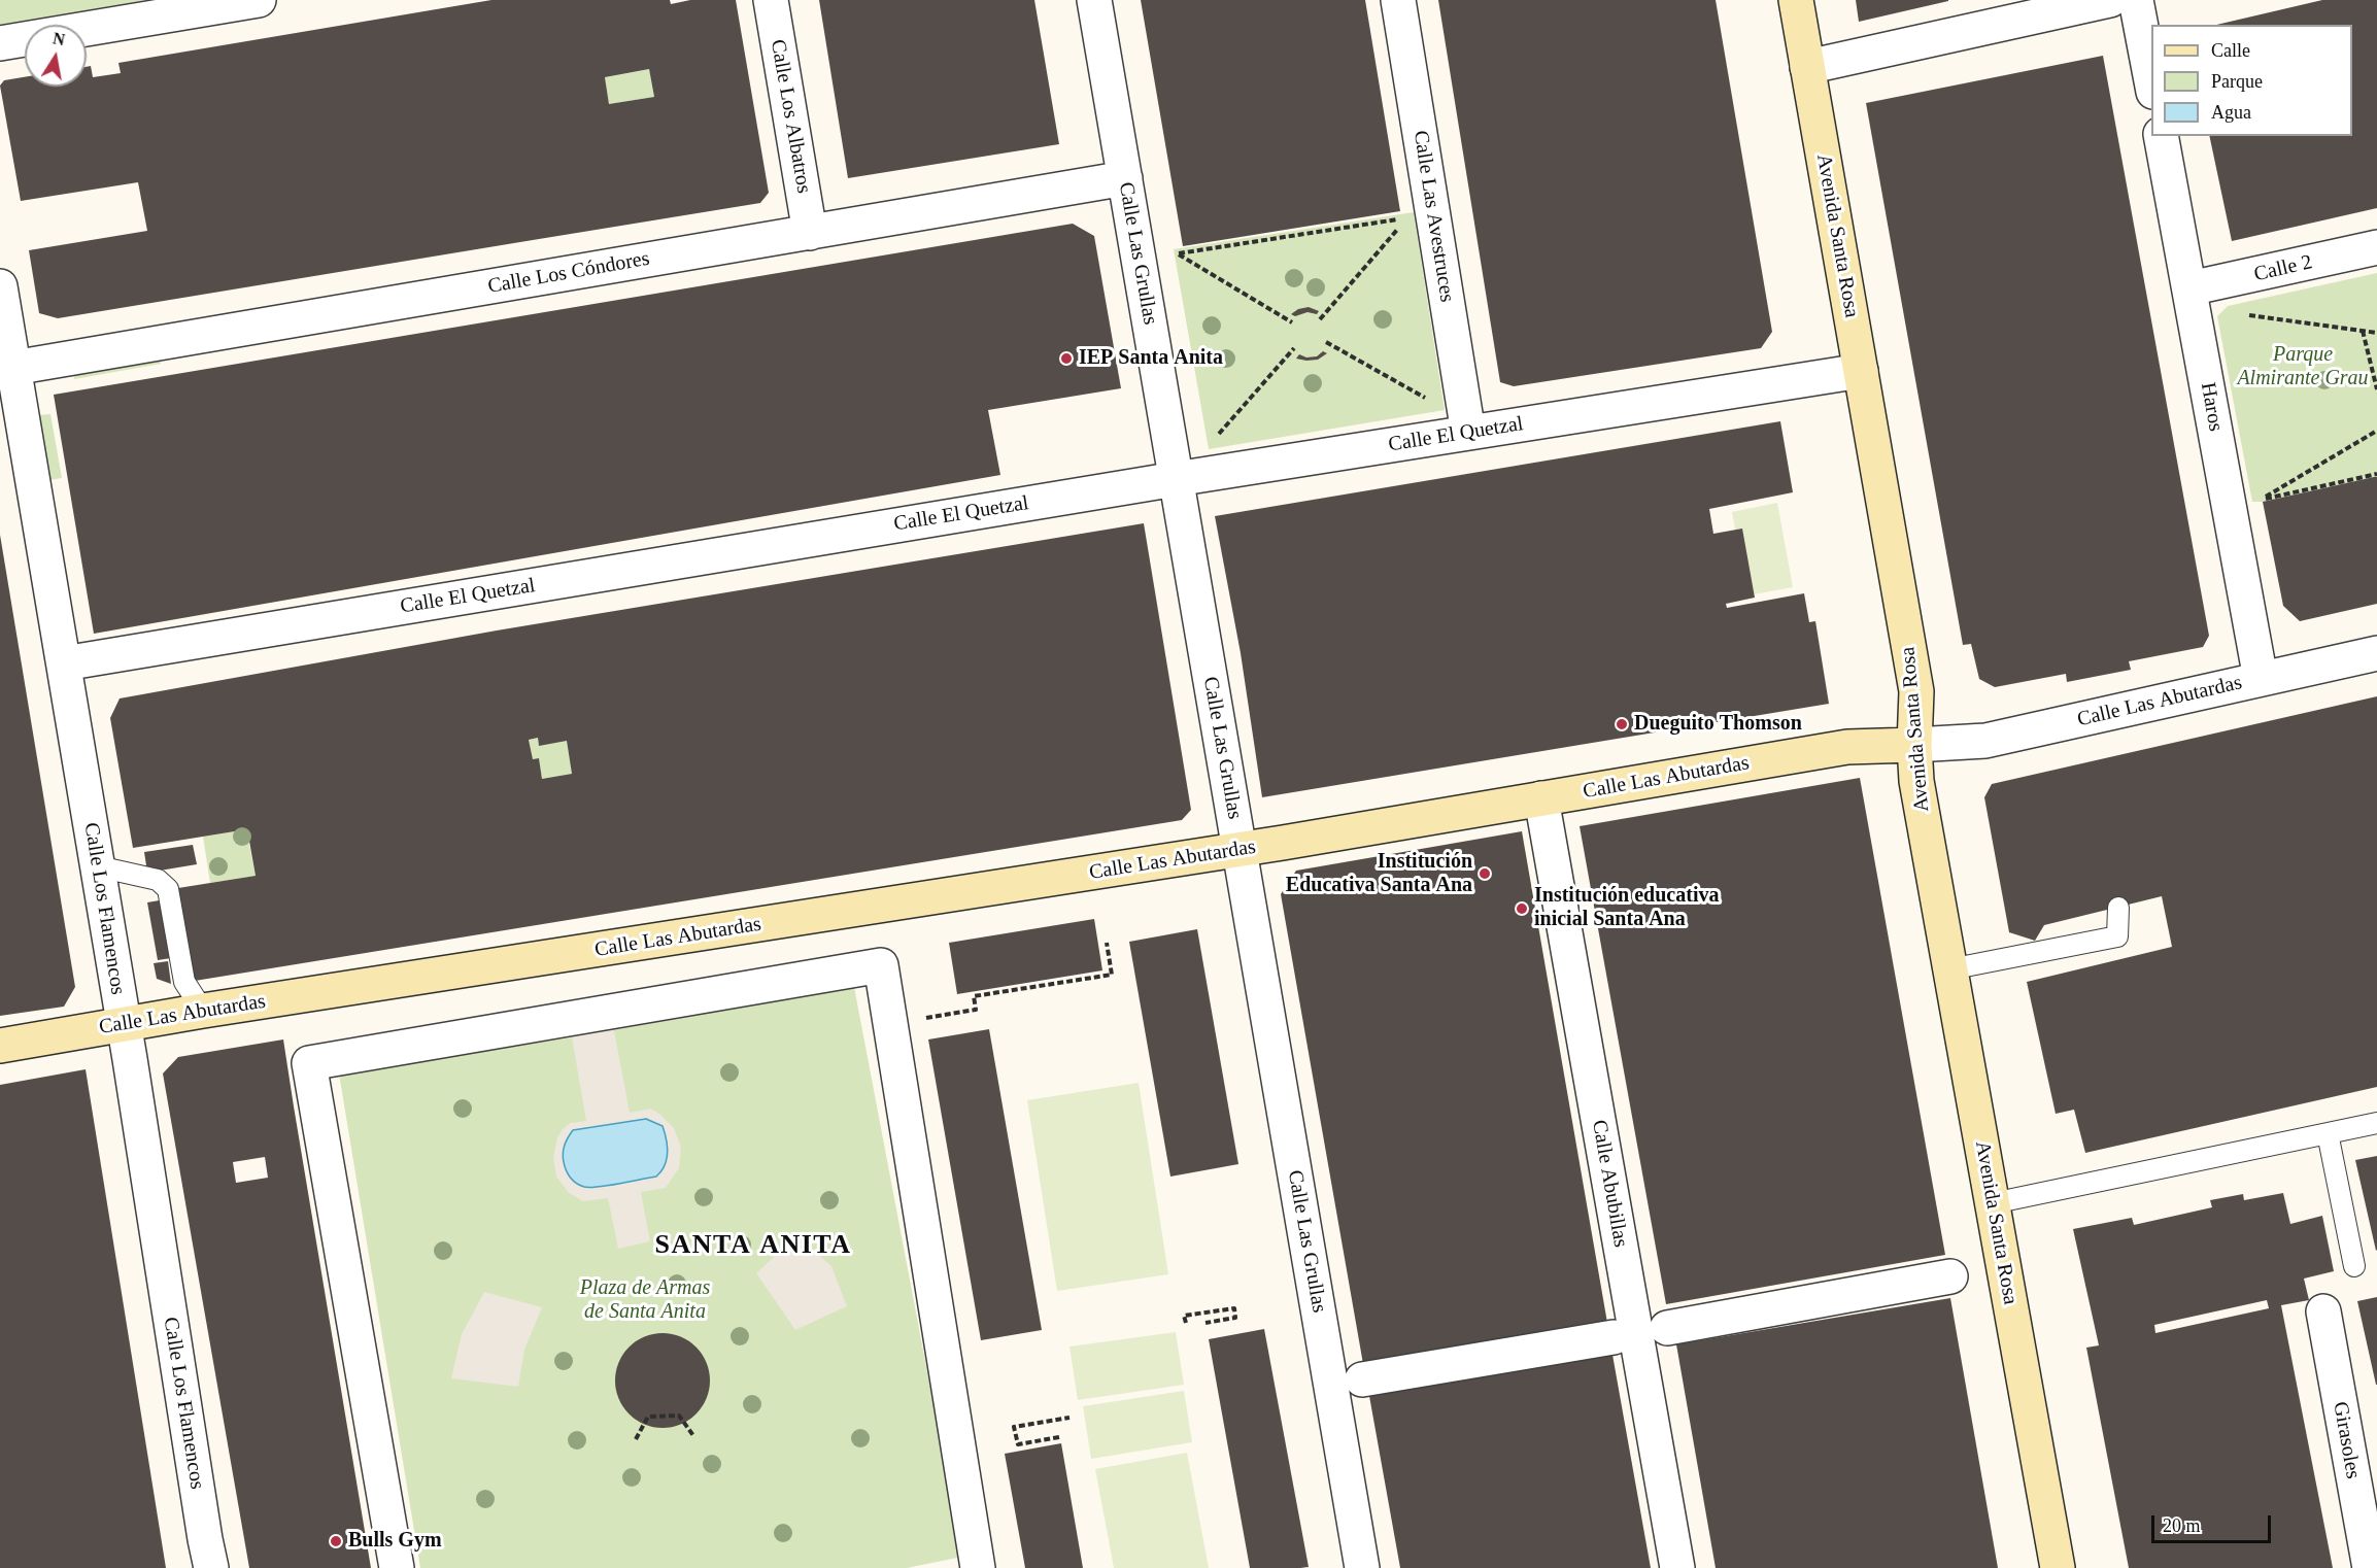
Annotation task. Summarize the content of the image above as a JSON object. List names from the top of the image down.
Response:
{
  "streets": {
    "street": [
      "Calle Los Albatros",
      "Calle Las Avestruces",
      "Avenida Santa Rosa",
      "Calle Las Grullas",
      "Calle 2",
      "Calle Los Cóndores",
      "Haros",
      "Calle El Quetzal",
      "Calle Las Abutardas",
      "Calle Los Flamencos",
      "Calle Abubillas",
      "Girasoles"
    ]
  },
  "crossings": [
    ["Calle Los Albatros", "Calle Los Cóndores"],
    ["Calle Las Avestruces", "Calle El Quetzal"],
    ["Avenida Santa Rosa", "Calle El Quetzal"],
    ["Avenida Santa Rosa", "Calle Las Abutardas"],
    ["Calle Las Grullas", "Calle Los Cóndores"],
    ["Calle Las Grullas", "Calle El Quetzal"],
    ["Calle Las Grullas", "Calle Las Abutardas"],
    ["Calle 2", "Haros"],
    ["Calle Los Cóndores", "Calle Los Flamencos"],
    ["Haros", "Calle Las Abutardas"],
    ["Calle El Quetzal", "Calle Los Flamencos"],
    ["Calle Las Abutardas", "Calle Los Flamencos"],
    ["Calle Las Abutardas", "Calle Abubillas"]
  ],
  "districts": ["SANTA ANITA"],
  "parks": ["Parque Almirante Grau", "Plaza de Armas de Santa Anita"],
  "places": [
    "IEP Santa Anita",
    "Dueguito Thomson",
    "Institución Educativa Santa Ana",
    "Institución educativa inicial Santa Ana",
    "Bulls Gym"
  ],
  "legend": ["Calle", "Parque", "Agua"],
  "scale_bar": "20 m",
  "north": "top"
}
